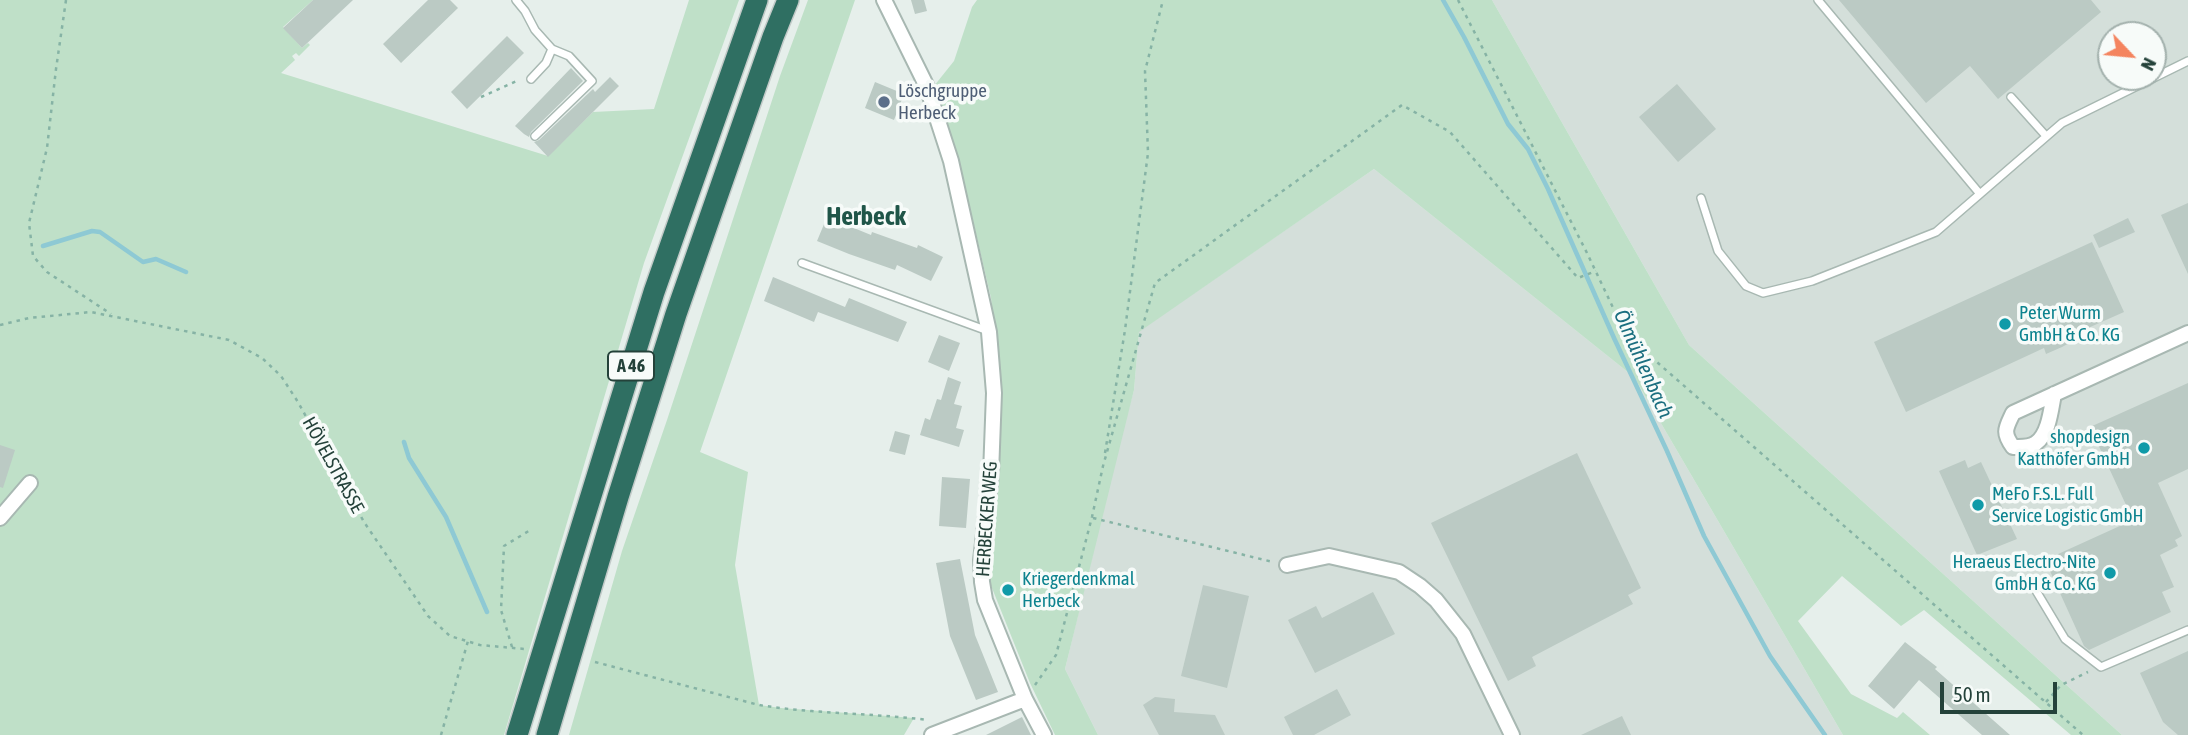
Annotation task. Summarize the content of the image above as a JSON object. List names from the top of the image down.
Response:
{
  "streets": {
    "highway": ["A 46"],
    "street": ["HERBECKER WEG"],
    "path": ["HÖVELSTRASSE"]
  },
  "districts": ["Herbeck"],
  "water": ["Ölmühlenbach"],
  "places": [
    "Löschgruppe Herbeck",
    "Peter Wurm GmbH & Co. KG",
    "shopdesign Katthöfer GmbH",
    "MeFo F.S.L. Full Service Logistic GmbH",
    "Heraeus Electro-Nite GmbH & Co. KG",
    "Kriegerdenkmal Herbeck"
  ],
  "scale_bar": "50 m",
  "north": "bottom right"
}
